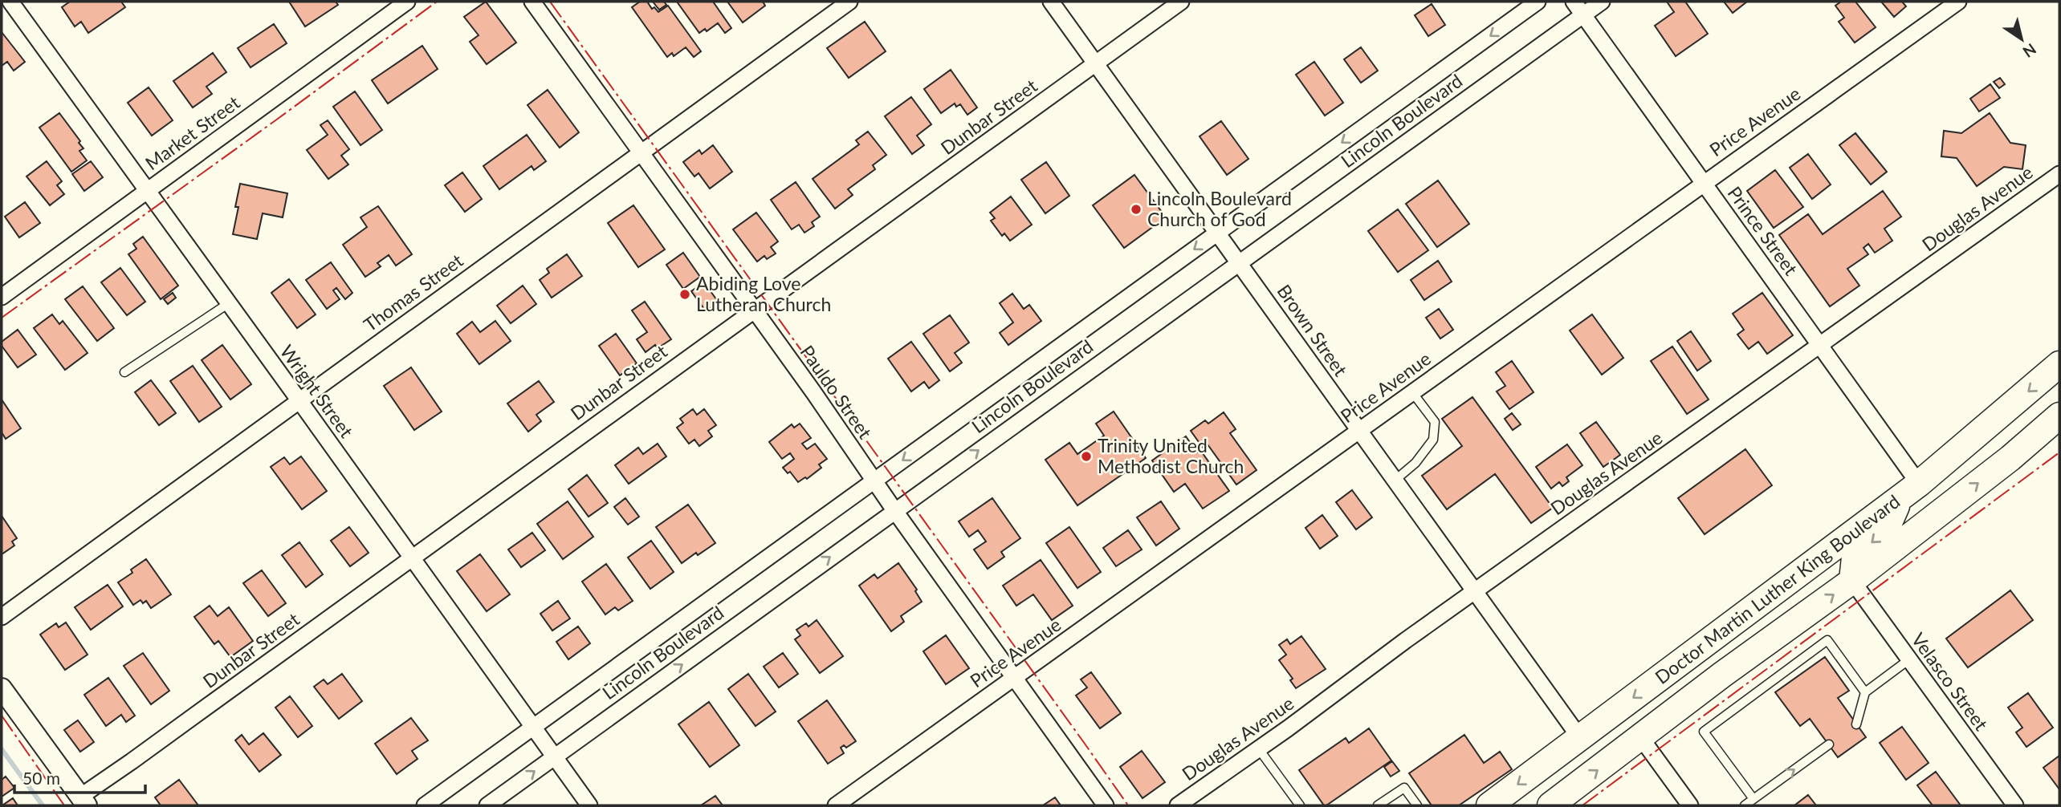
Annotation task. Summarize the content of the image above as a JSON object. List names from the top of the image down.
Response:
{
  "streets": {
    "main road": ["Doctor Martin Luther King Boulevard"],
    "street": [
      "Dunbar Street",
      "Lincoln Boulevard",
      "Price Avenue",
      "Market Street",
      "Douglas Avenue",
      "Prince Street",
      "Thomas Street",
      "Brown Street",
      "Wright Street",
      "Pauldo Street",
      "Velasco Street"
    ]
  },
  "crossings": [
    ["Dunbar Street", "Brown Street"],
    ["Dunbar Street", "Wright Street"],
    ["Dunbar Street", "Pauldo Street"],
    ["Lincoln Boulevard", "Prince Street"],
    ["Lincoln Boulevard", "Brown Street"],
    ["Lincoln Boulevard", "Wright Street"],
    ["Lincoln Boulevard", "Pauldo Street"],
    ["Price Avenue", "Prince Street"],
    ["Price Avenue", "Brown Street"],
    ["Price Avenue", "Pauldo Street"],
    ["Market Street", "Wright Street"],
    ["Douglas Avenue", "Prince Street"],
    ["Douglas Avenue", "Brown Street"],
    ["Prince Street", "Doctor Martin Luther King Boulevard"],
    ["Thomas Street", "Wright Street"],
    ["Thomas Street", "Pauldo Street"],
    ["Brown Street", "Doctor Martin Luther King Boulevard"],
    ["Doctor Martin Luther King Boulevard", "Velasco Street"]
  ],
  "places": ["Lincoln Boulevard Church of God", "Abiding Love Lutheran Church", "Trinity United Methodist Church"],
  "scale_bar": "50 m",
  "north": "bottom right"
}
